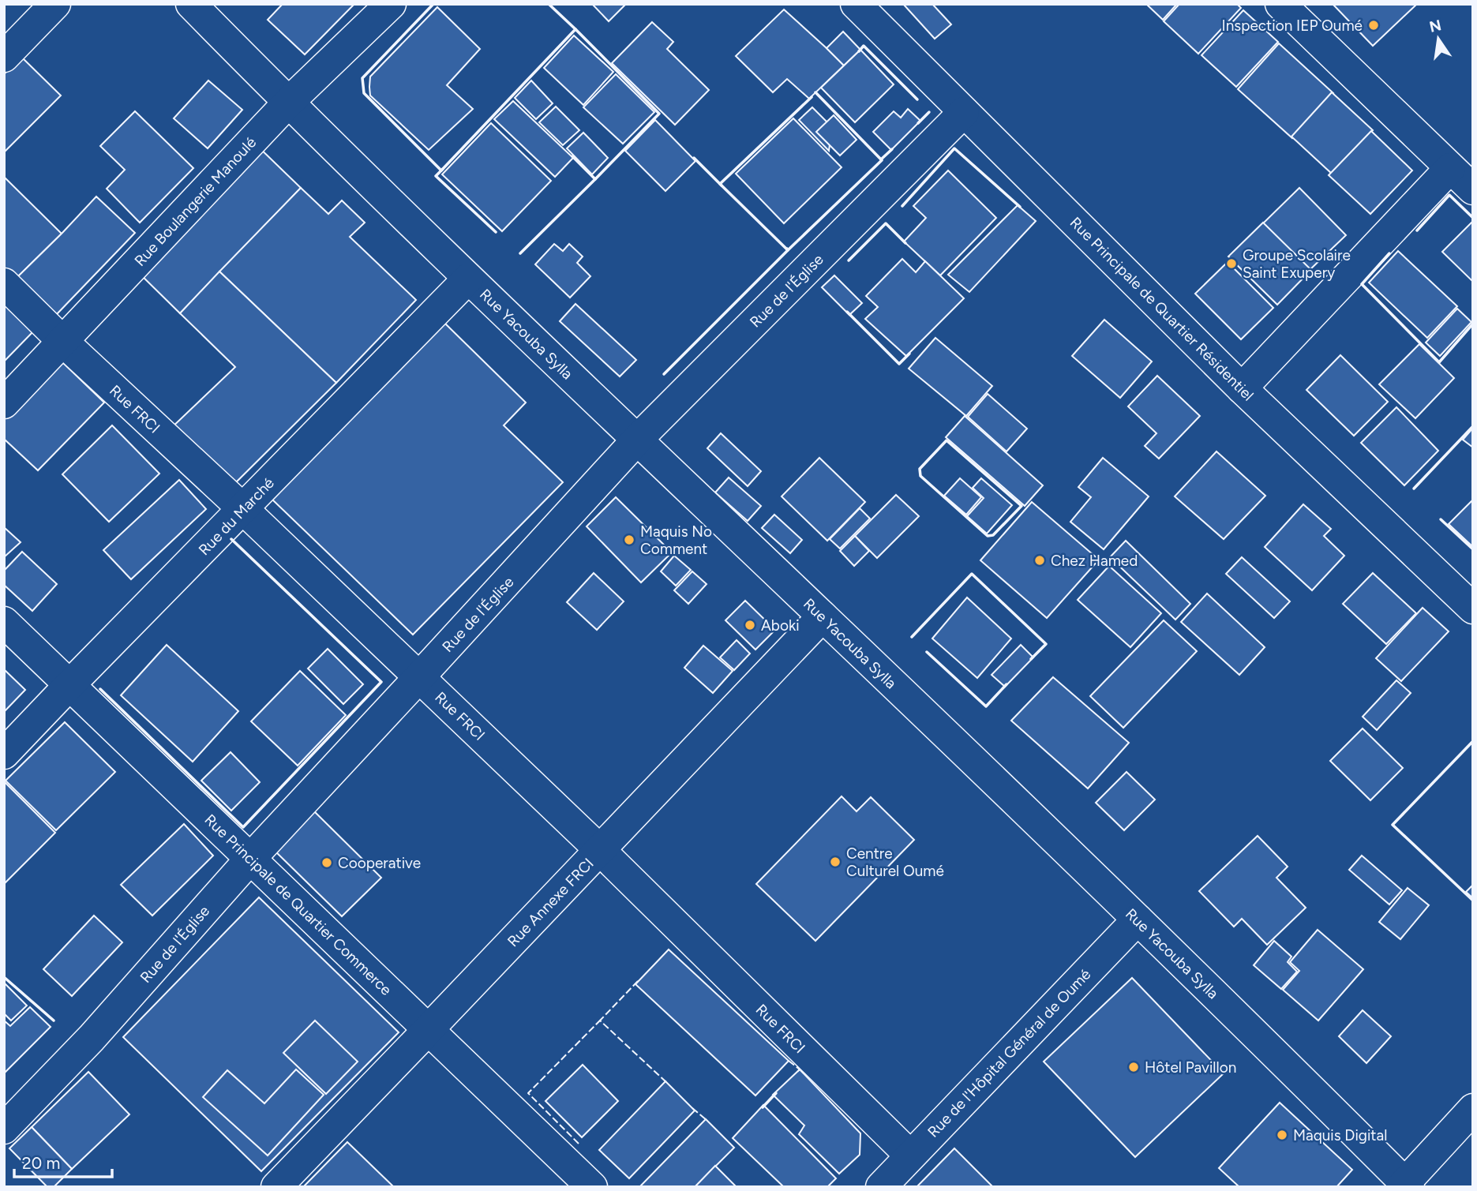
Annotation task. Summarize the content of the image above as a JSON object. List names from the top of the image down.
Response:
{
  "streets": {
    "street": [
      "Rue Boulangerie Manoulé",
      "Rue de l'Église",
      "Rue Principale de Quartier Résidentiel",
      "Rue Yacouba Sylla",
      "Rue FRCI",
      "Rue du Marché",
      "Rue Annexe FRCI",
      "Rue Principale de Quartier Commerce",
      "Rue de l'Hôpital Général de Oumé"
    ]
  },
  "crossings": [
    ["Rue Boulangerie Manoulé", "Rue Yacouba Sylla"],
    ["Rue Boulangerie Manoulé", "Rue FRCI"],
    ["Rue de l'Église", "Rue Principale de Quartier Résidentiel"],
    ["Rue de l'Église", "Rue Yacouba Sylla"],
    ["Rue de l'Église", "Rue FRCI"],
    ["Rue de l'Église", "Rue Principale de Quartier Commerce"],
    ["Rue Yacouba Sylla", "Rue du Marché"],
    ["Rue Yacouba Sylla", "Rue Annexe FRCI"],
    ["Rue Yacouba Sylla", "Rue de l'Hôpital Général de Oumé"],
    ["Rue FRCI", "Rue du Marché"],
    ["Rue FRCI", "Rue Annexe FRCI"],
    ["Rue FRCI", "Rue de l'Hôpital Général de Oumé"],
    ["Rue du Marché", "Rue Principale de Quartier Commerce"],
    ["Rue Annexe FRCI", "Rue Principale de Quartier Commerce"]
  ],
  "places": [
    "Inspection IEP Oumé",
    "Groupe Scolaire Saint Exupery",
    "Maquis No Comment",
    "Chez Hamed",
    "Aboki",
    "Centre Culturel Oumé",
    "Cooperative",
    "Hôtel Pavillon",
    "Maquis Digital"
  ],
  "scale_bar": "20 m",
  "north": "top"
}
